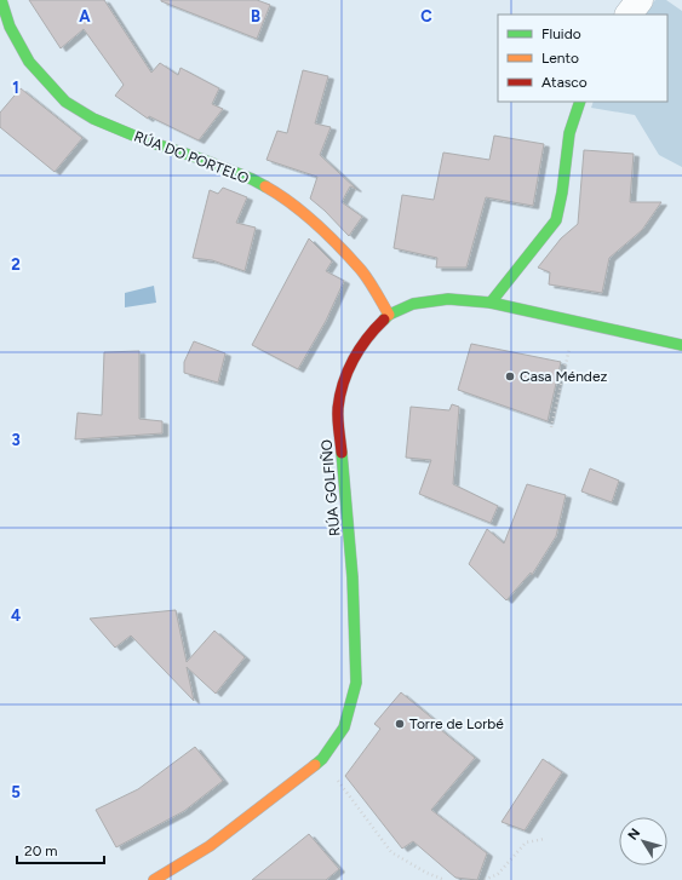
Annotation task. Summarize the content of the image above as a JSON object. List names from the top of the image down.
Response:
{
  "streets": {
    "main road": ["RÚA DO PORTELO", "RÚA GOLFIÑO"]
  },
  "crossings": [
    ["RÚA DO PORTELO", "RÚA GOLFIÑO"]
  ],
  "places": ["Casa Méndez", "Torre de Lorbé"],
  "legend": ["Fluido", "Lento", "Atasco"],
  "scale_bar": "20 m",
  "north": "top left",
  "grid": {
    "columns": ["A", "B", "C"],
    "rows": [
      "1",
      "2",
      "3",
      "4",
      "5"
    ]
  }
}
